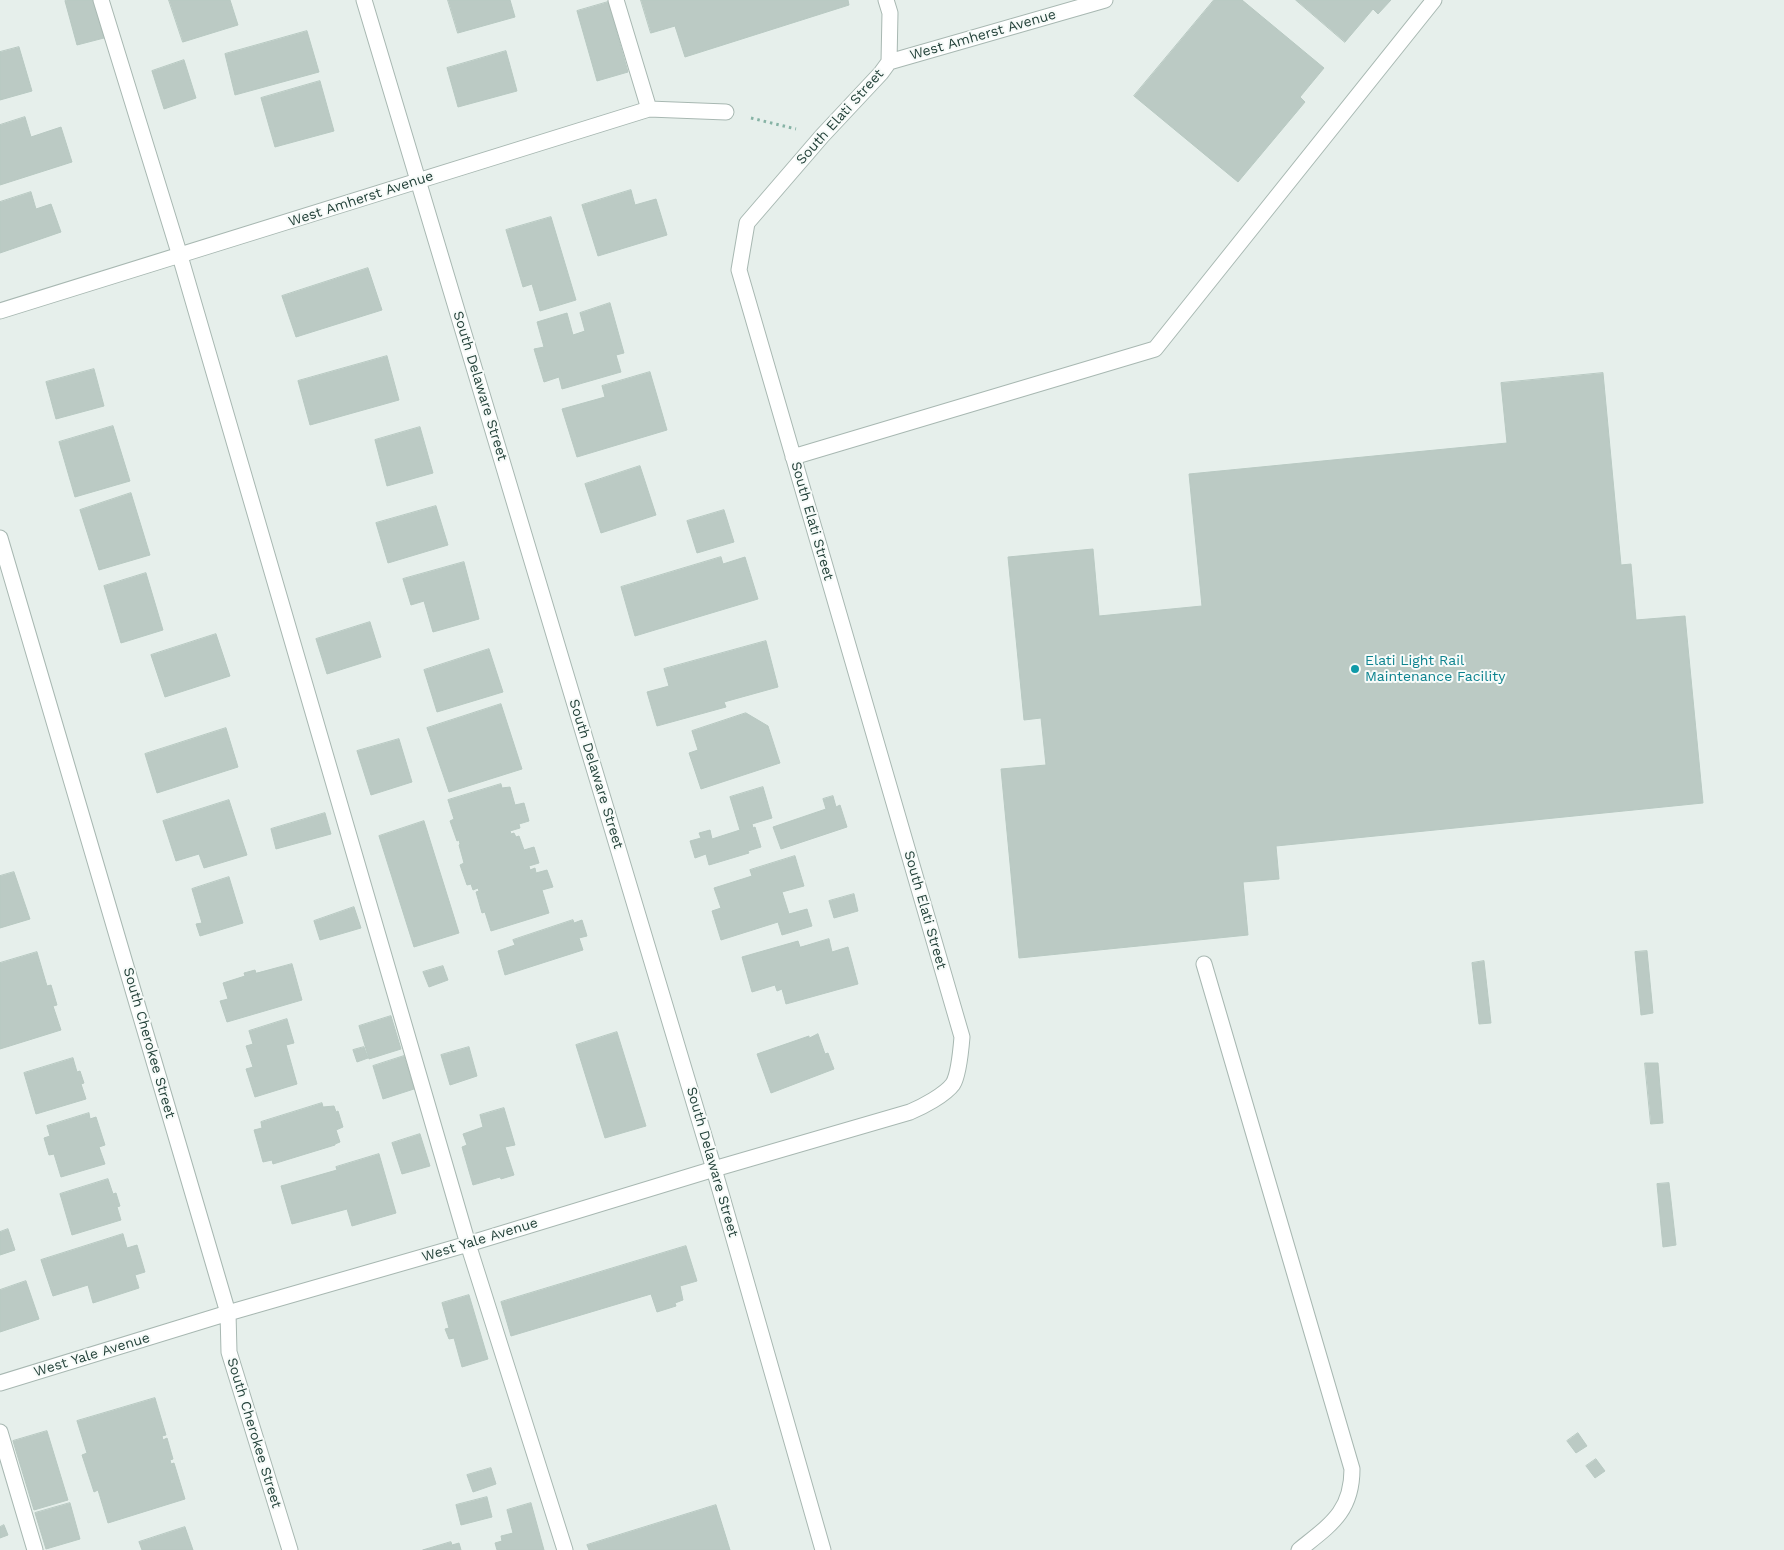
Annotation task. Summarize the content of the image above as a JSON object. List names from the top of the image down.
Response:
{
  "streets": {
    "street": [
      "West Amherst Avenue",
      "South Elati Street",
      "South Delaware Street",
      "South Cherokee Street",
      "West Yale Avenue"
    ]
  },
  "crossings": [
    ["West Amherst Avenue", "South Elati Street"],
    ["West Amherst Avenue", "South Delaware Street"],
    ["South Elati Street", "West Yale Avenue"],
    ["South Delaware Street", "West Yale Avenue"],
    ["South Cherokee Street", "West Yale Avenue"]
  ],
  "places": ["Elati Light Rail Maintenance Facility"]
}
